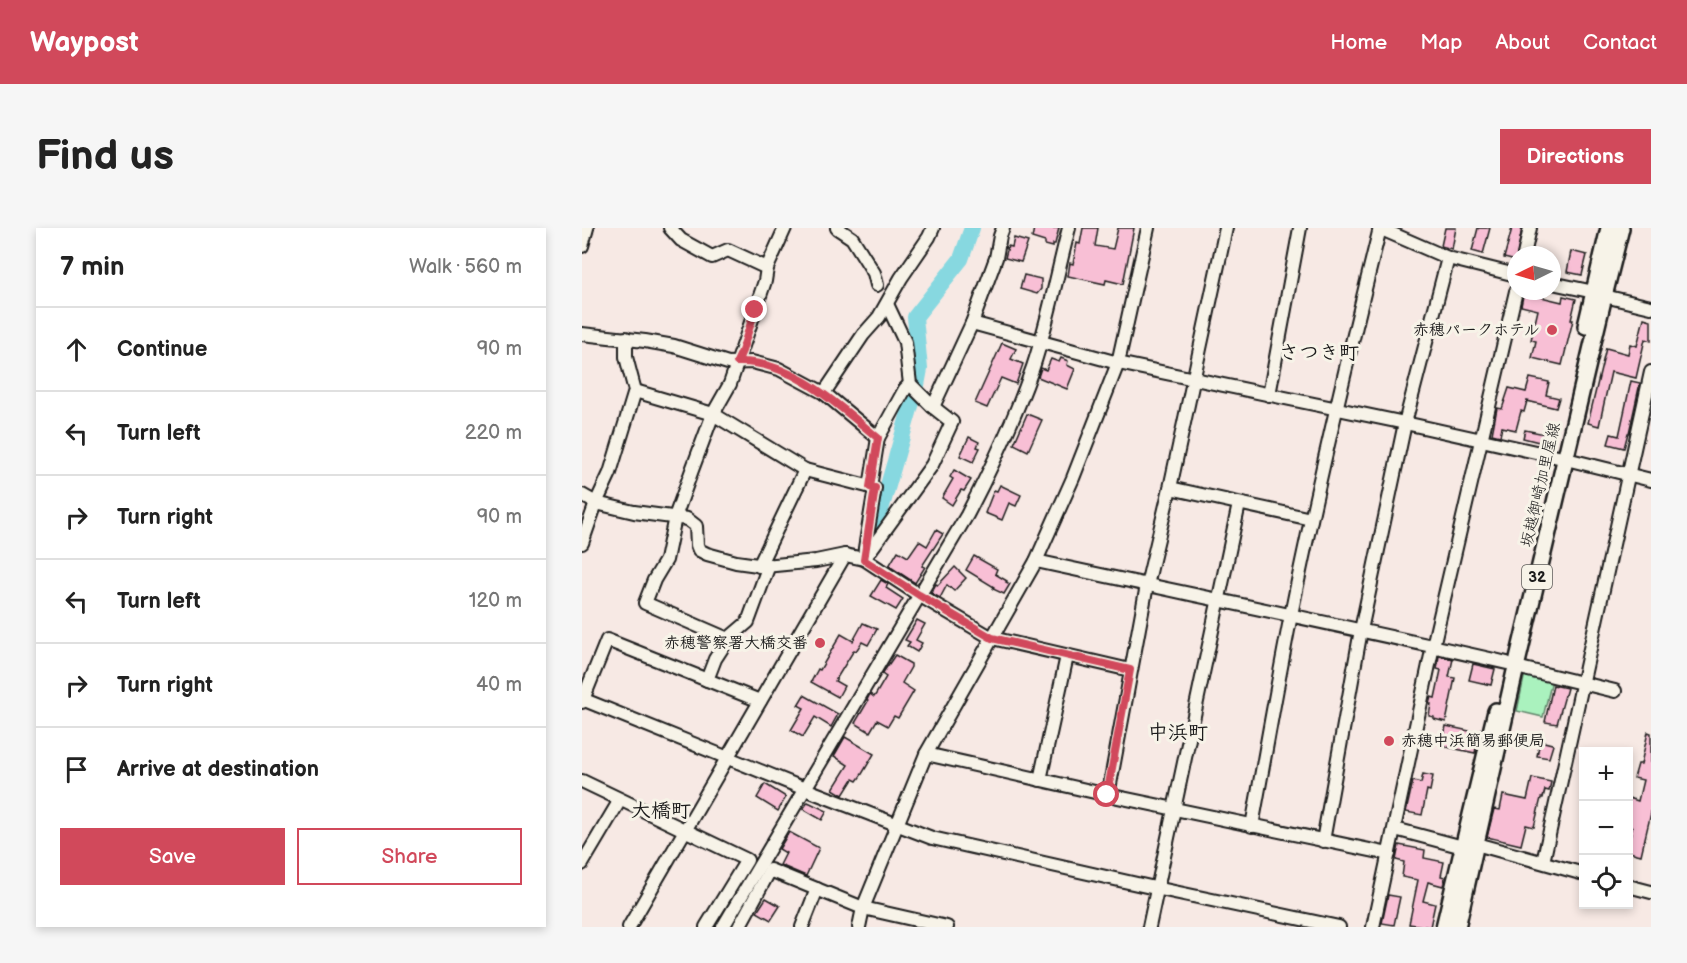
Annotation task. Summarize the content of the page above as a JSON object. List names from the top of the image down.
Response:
{
  "streets": {
    "main road": ["坂越御崎加里屋線", "32"]
  },
  "districts": ["さつき町", "中浜町", "大橋町"],
  "places": ["赤穂パークホテル", "赤穂警察署大橋交番", "赤穂中浜簡易郵便局"],
  "north": "left",
  "page": {
    "header": "Waypost",
    "nav": [
      "Home",
      "Map",
      "About",
      "Contact"
    ],
    "buttons": [
      "Directions",
      ["Save", "Share"]
    ],
    "title": "Find us",
    "heading": ["7 min", "Walk · 560 m"],
    "list": [
      ["Continue", "90 m"],
      ["Turn left", "220 m"],
      ["Turn right", "90 m"],
      ["Turn left", "120 m"],
      ["Turn right", "40 m"],
      "Arrive at destination"
    ],
    "map_buttons": ["+", "−"]
  }
}
